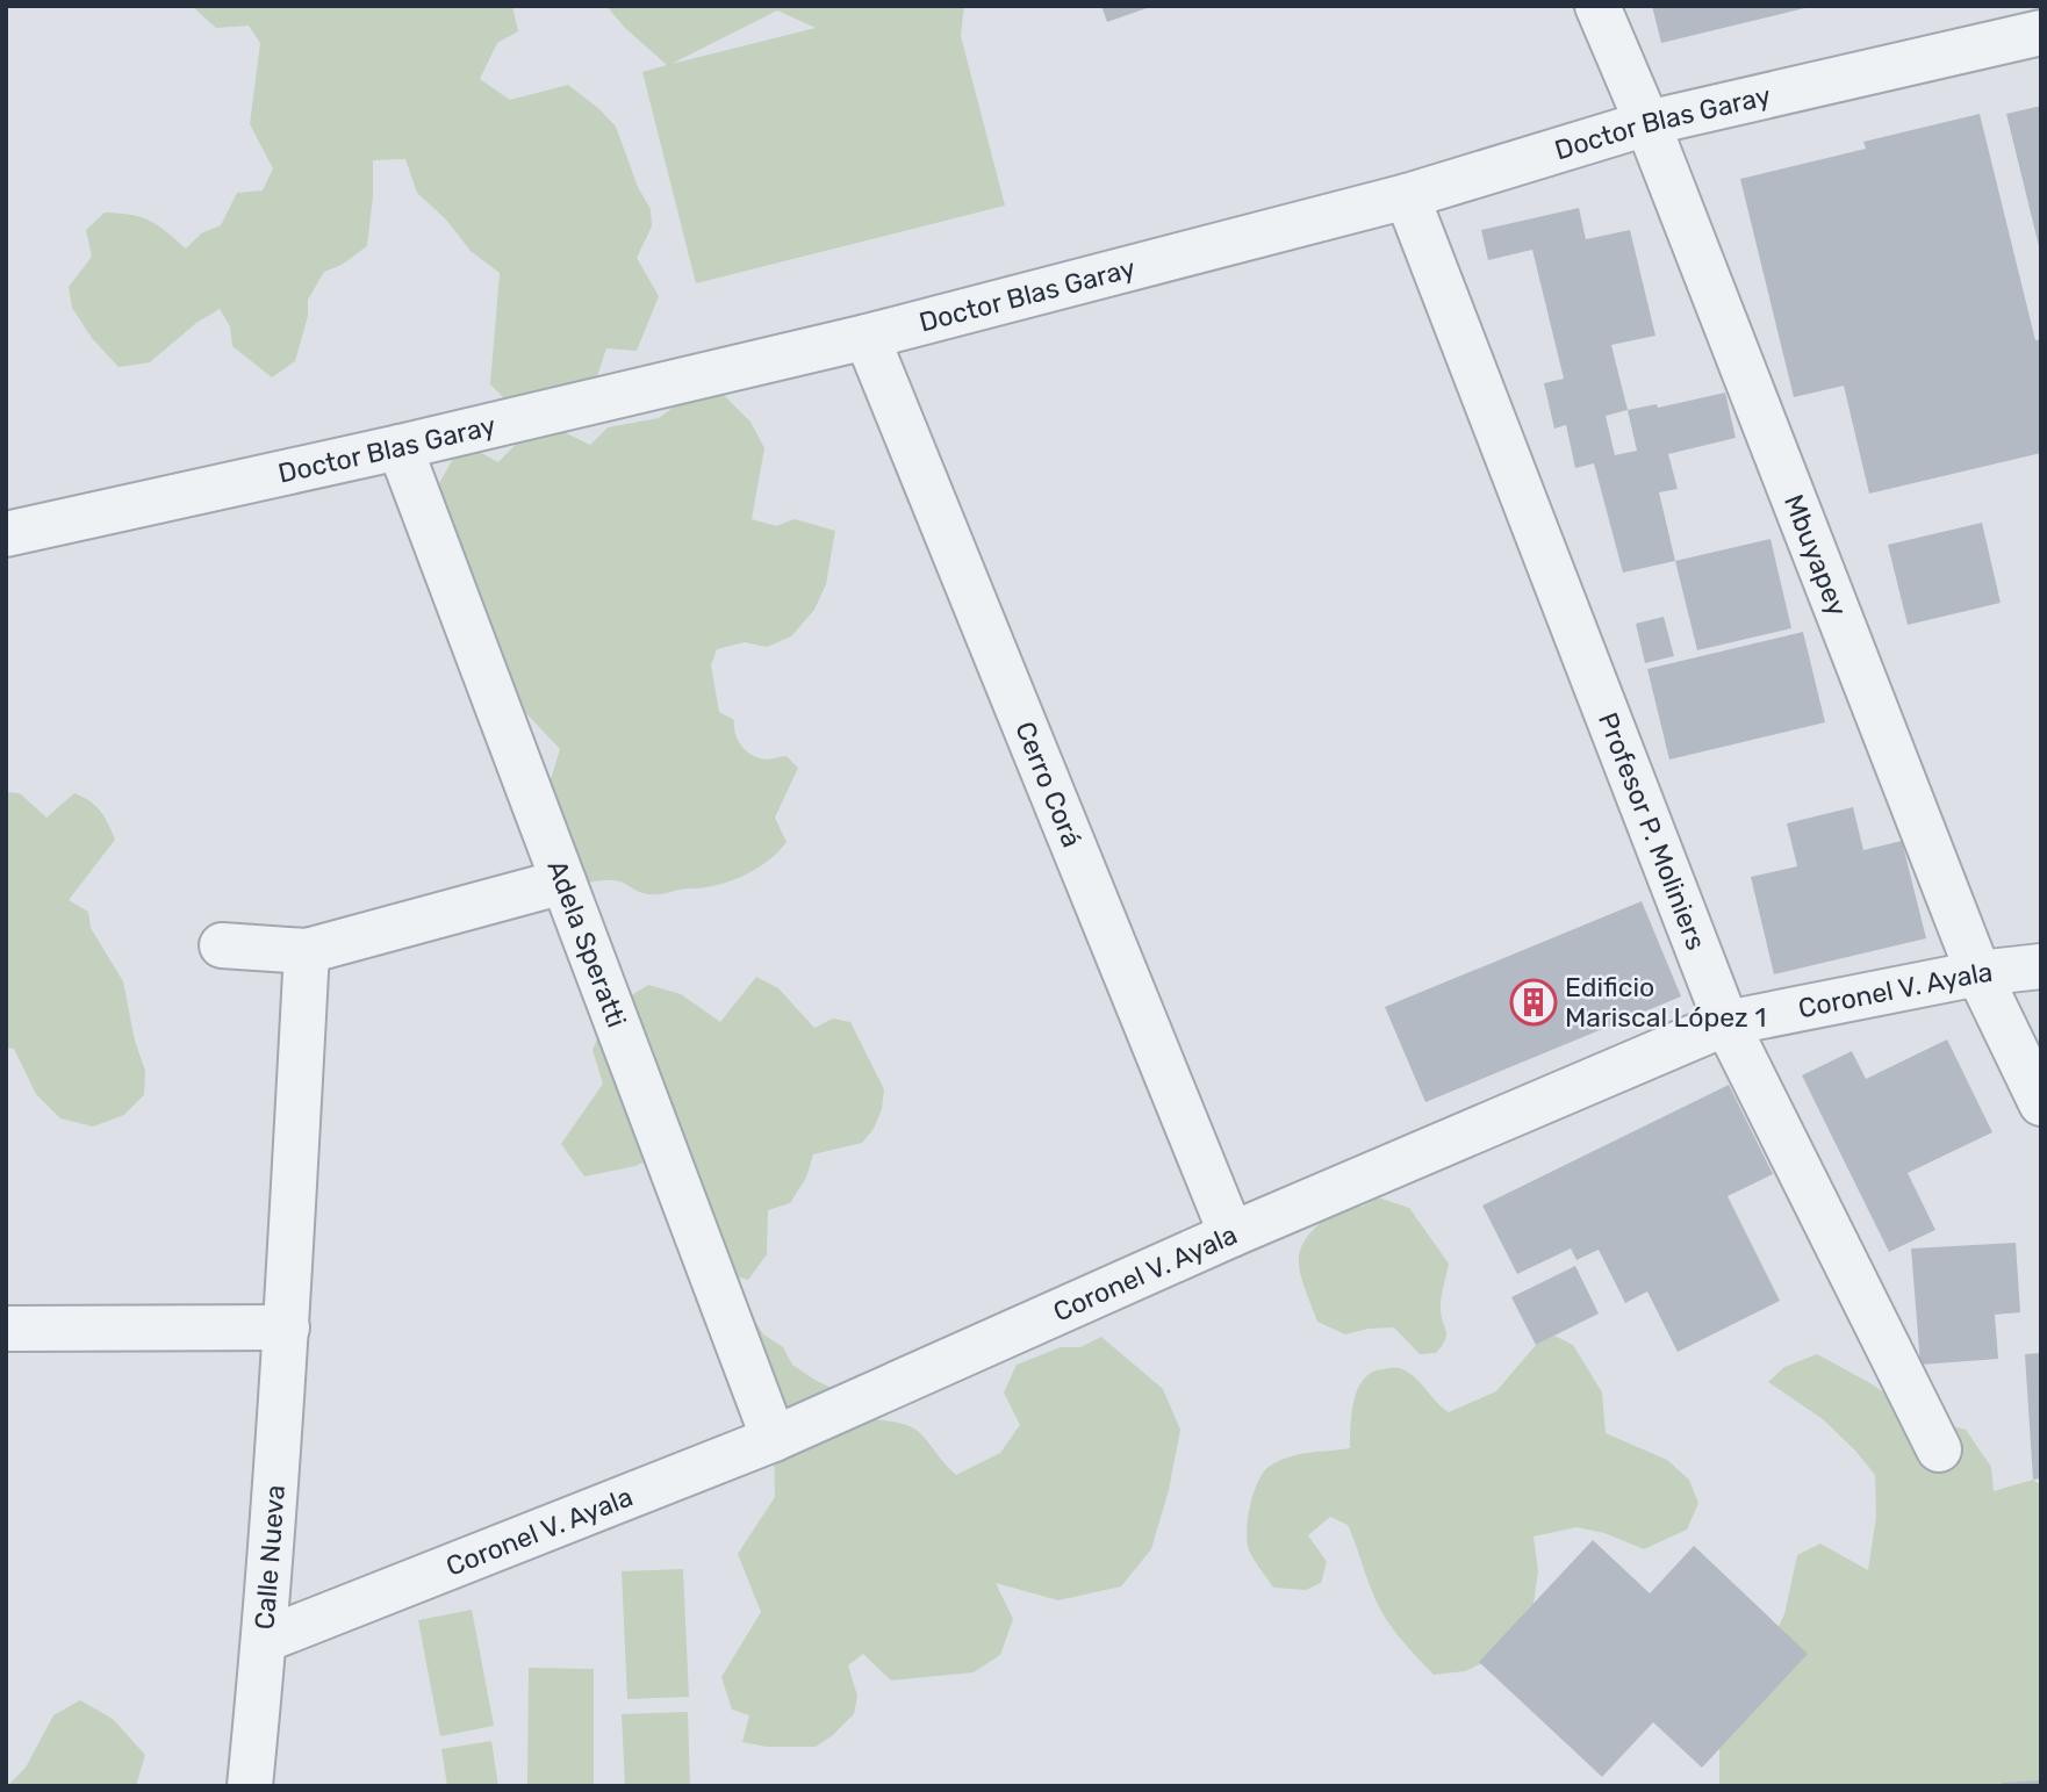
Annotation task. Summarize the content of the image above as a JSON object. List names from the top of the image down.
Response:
{
  "streets": {
    "street": [
      "Doctor Blas Garay",
      "Mbuyapey",
      "Cerro Corá",
      "Profesor P. Moliniers",
      "Adela Speratti",
      "Coronel V. Ayala",
      "Calle Nueva"
    ]
  },
  "crossings": [
    ["Doctor Blas Garay", "Mbuyapey"],
    ["Doctor Blas Garay", "Cerro Corá"],
    ["Doctor Blas Garay", "Profesor P. Moliniers"],
    ["Doctor Blas Garay", "Adela Speratti"],
    ["Mbuyapey", "Coronel V. Ayala"],
    ["Cerro Corá", "Coronel V. Ayala"],
    ["Profesor P. Moliniers", "Coronel V. Ayala"],
    ["Adela Speratti", "Coronel V. Ayala"],
    ["Coronel V. Ayala", "Calle Nueva"]
  ],
  "places": {
    "building": ["Edificio Mariscal López 1"]
  }
}
